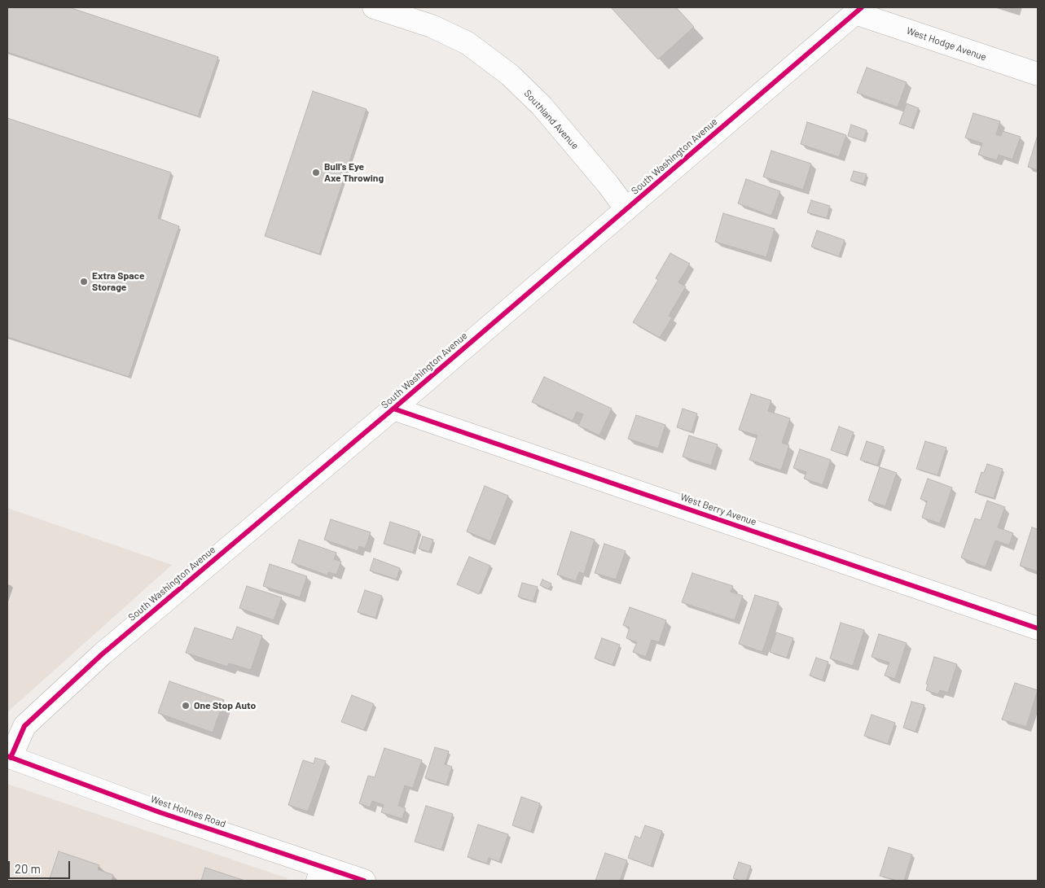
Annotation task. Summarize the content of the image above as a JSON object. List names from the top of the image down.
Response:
{
  "streets": {
    "street": [
      "West Hodge Avenue",
      "Southland Avenue",
      "South Washington Avenue",
      "West Berry Avenue",
      "West Holmes Road"
    ]
  },
  "crossings": [
    ["West Hodge Avenue", "South Washington Avenue"],
    ["Southland Avenue", "South Washington Avenue"],
    ["South Washington Avenue", "West Berry Avenue"],
    ["South Washington Avenue", "West Holmes Road"]
  ],
  "places": ["Bull's Eye Axe Throwing", "Extra Space Storage", "One Stop Auto"],
  "scale_bar": "20 m"
}
